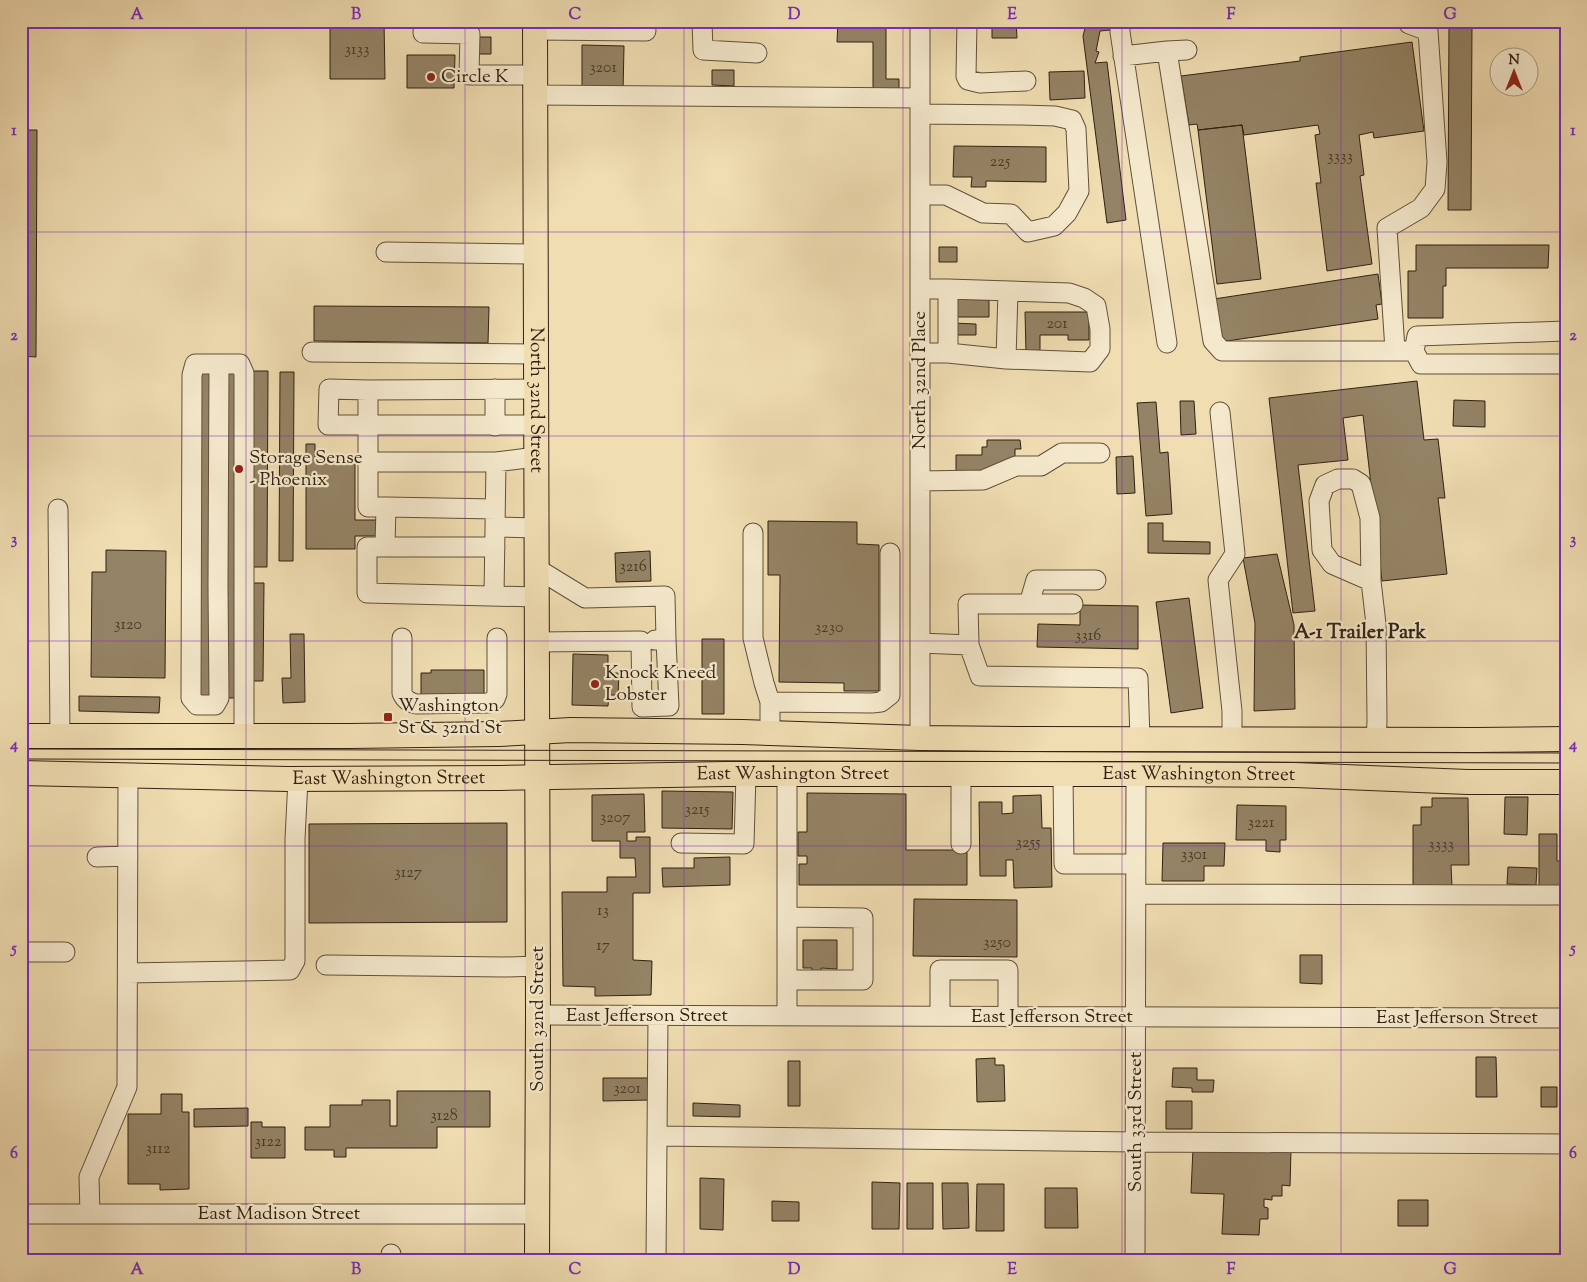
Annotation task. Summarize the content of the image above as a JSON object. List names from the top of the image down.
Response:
{
  "streets": {
    "main road": ["North 32nd Street", "East Washington Street", "South 32nd Street"],
    "street": [
      "North 32nd Place",
      "East Jefferson Street",
      "South 33rd Street",
      "East Madison Street"
    ]
  },
  "crossings": [
    ["North 32nd Place", "East Washington Street"],
    ["North 32nd Street", "East Washington Street"],
    ["North 32nd Street", "South 32nd Street"],
    ["East Washington Street", "South 32nd Street"],
    ["East Washington Street", "South 33rd Street"],
    ["East Jefferson Street", "South 32nd Street"],
    ["East Jefferson Street", "South 33rd Street"],
    ["South 32nd Street", "East Madison Street"]
  ],
  "districts": ["A-1 Trailer Park"],
  "places": {
    "other": ["Circle K", "Storage Sense - Phoenix", "Knock Kneed Lobster"],
    "transit": ["Washington St & 32nd St"]
  },
  "house_numbers": [
    "3133",
    "3201",
    "3333",
    "225",
    "201",
    "3216",
    "3120",
    "3230",
    "3316",
    "3215",
    "3207",
    "3221",
    "3255",
    "3333",
    "3301",
    "3127",
    "13",
    "3250",
    "17",
    "3201",
    "3128",
    "3122",
    "3112"
  ],
  "north": "top",
  "grid": {
    "columns": [
      "A",
      "B",
      "C",
      "D",
      "E",
      "F",
      "G"
    ],
    "rows": [
      "1",
      "2",
      "3",
      "4",
      "5",
      "6"
    ]
  }
}
